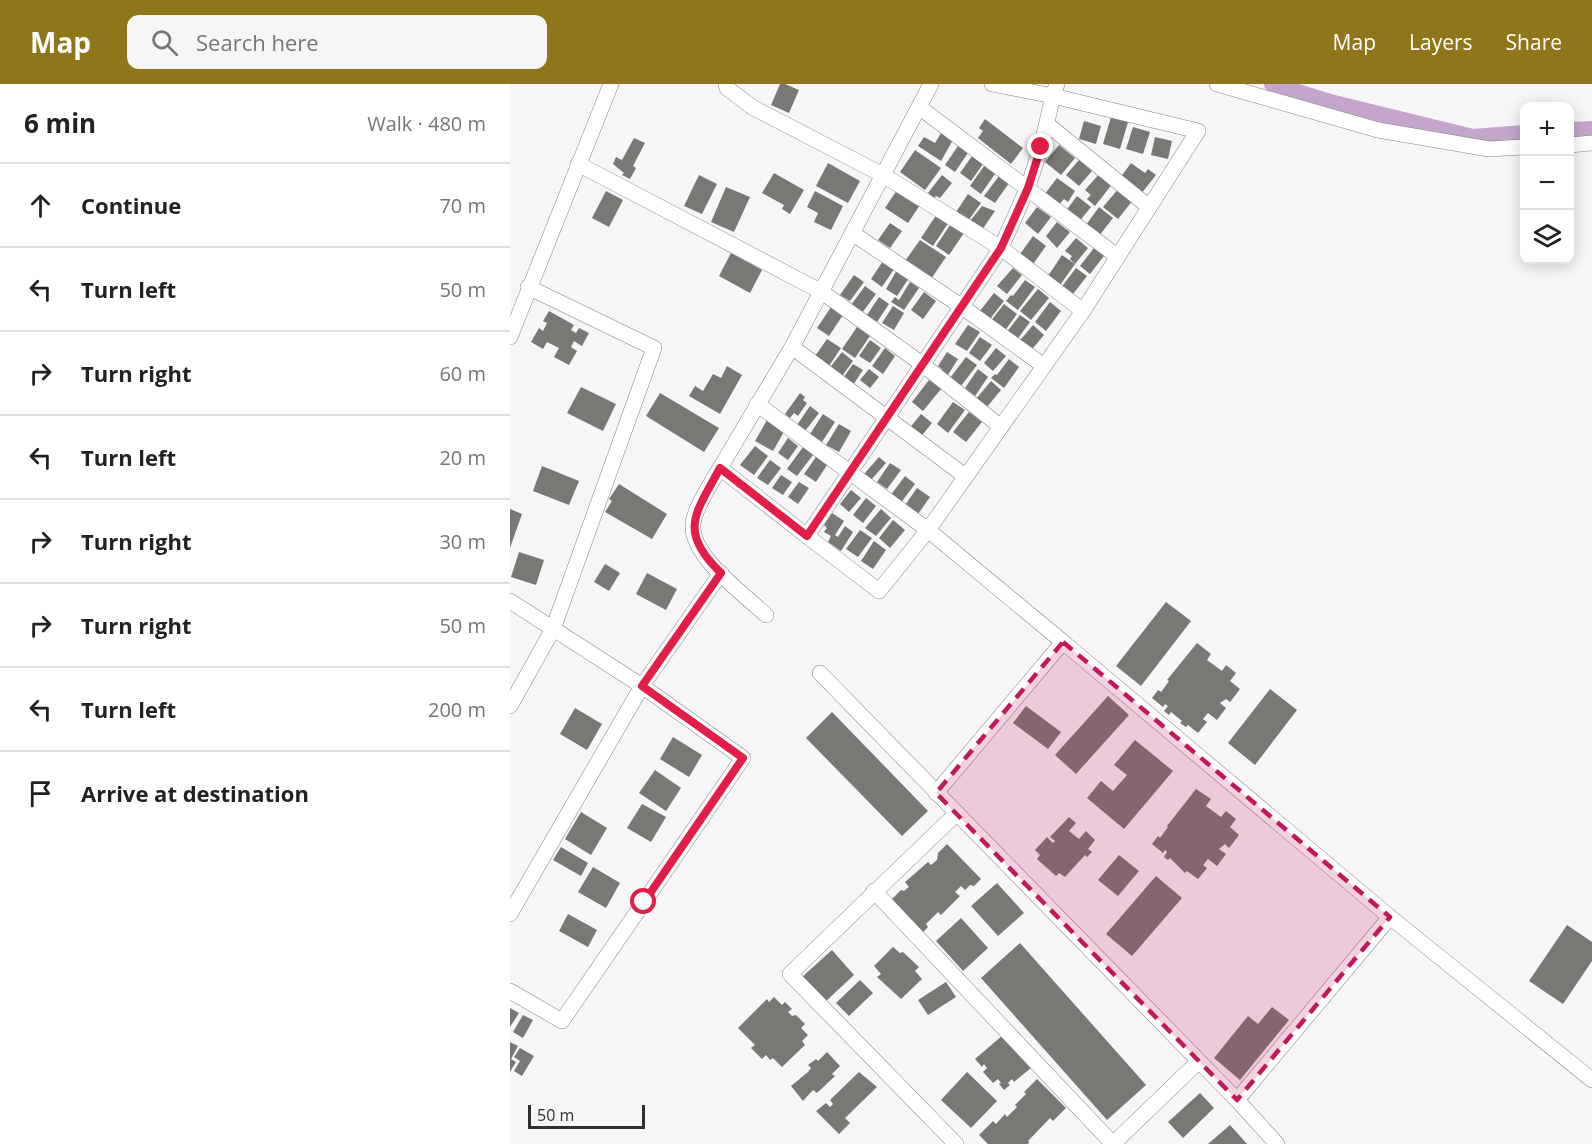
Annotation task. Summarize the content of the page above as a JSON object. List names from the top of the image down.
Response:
{
  "scale_bar": "50 m",
  "page": {
    "header": "Map",
    "search": "Search here",
    "nav": ["Map", "Layers", "Share"],
    "heading": ["6 min", "Walk · 480 m"],
    "map_buttons": ["+", "−"],
    "list": [
      ["Continue", "70 m"],
      ["Turn left", "50 m"],
      ["Turn right", "60 m"],
      ["Turn left", "20 m"],
      ["Turn right", "30 m"],
      ["Turn right", "50 m"],
      ["Turn left", "200 m"],
      "Arrive at destination"
    ],
    "scale": "50 m"
  }
}
